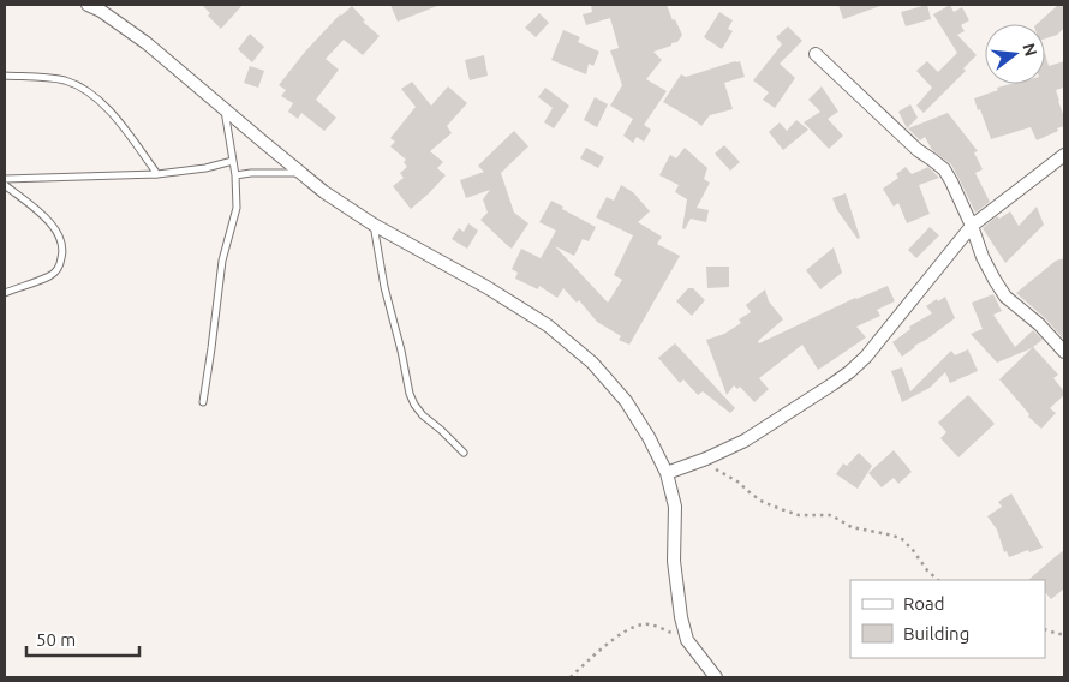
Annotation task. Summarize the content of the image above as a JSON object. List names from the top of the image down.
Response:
{
  "legend": ["Road", "Building"],
  "scale_bar": "50 m",
  "north": "right"
}
